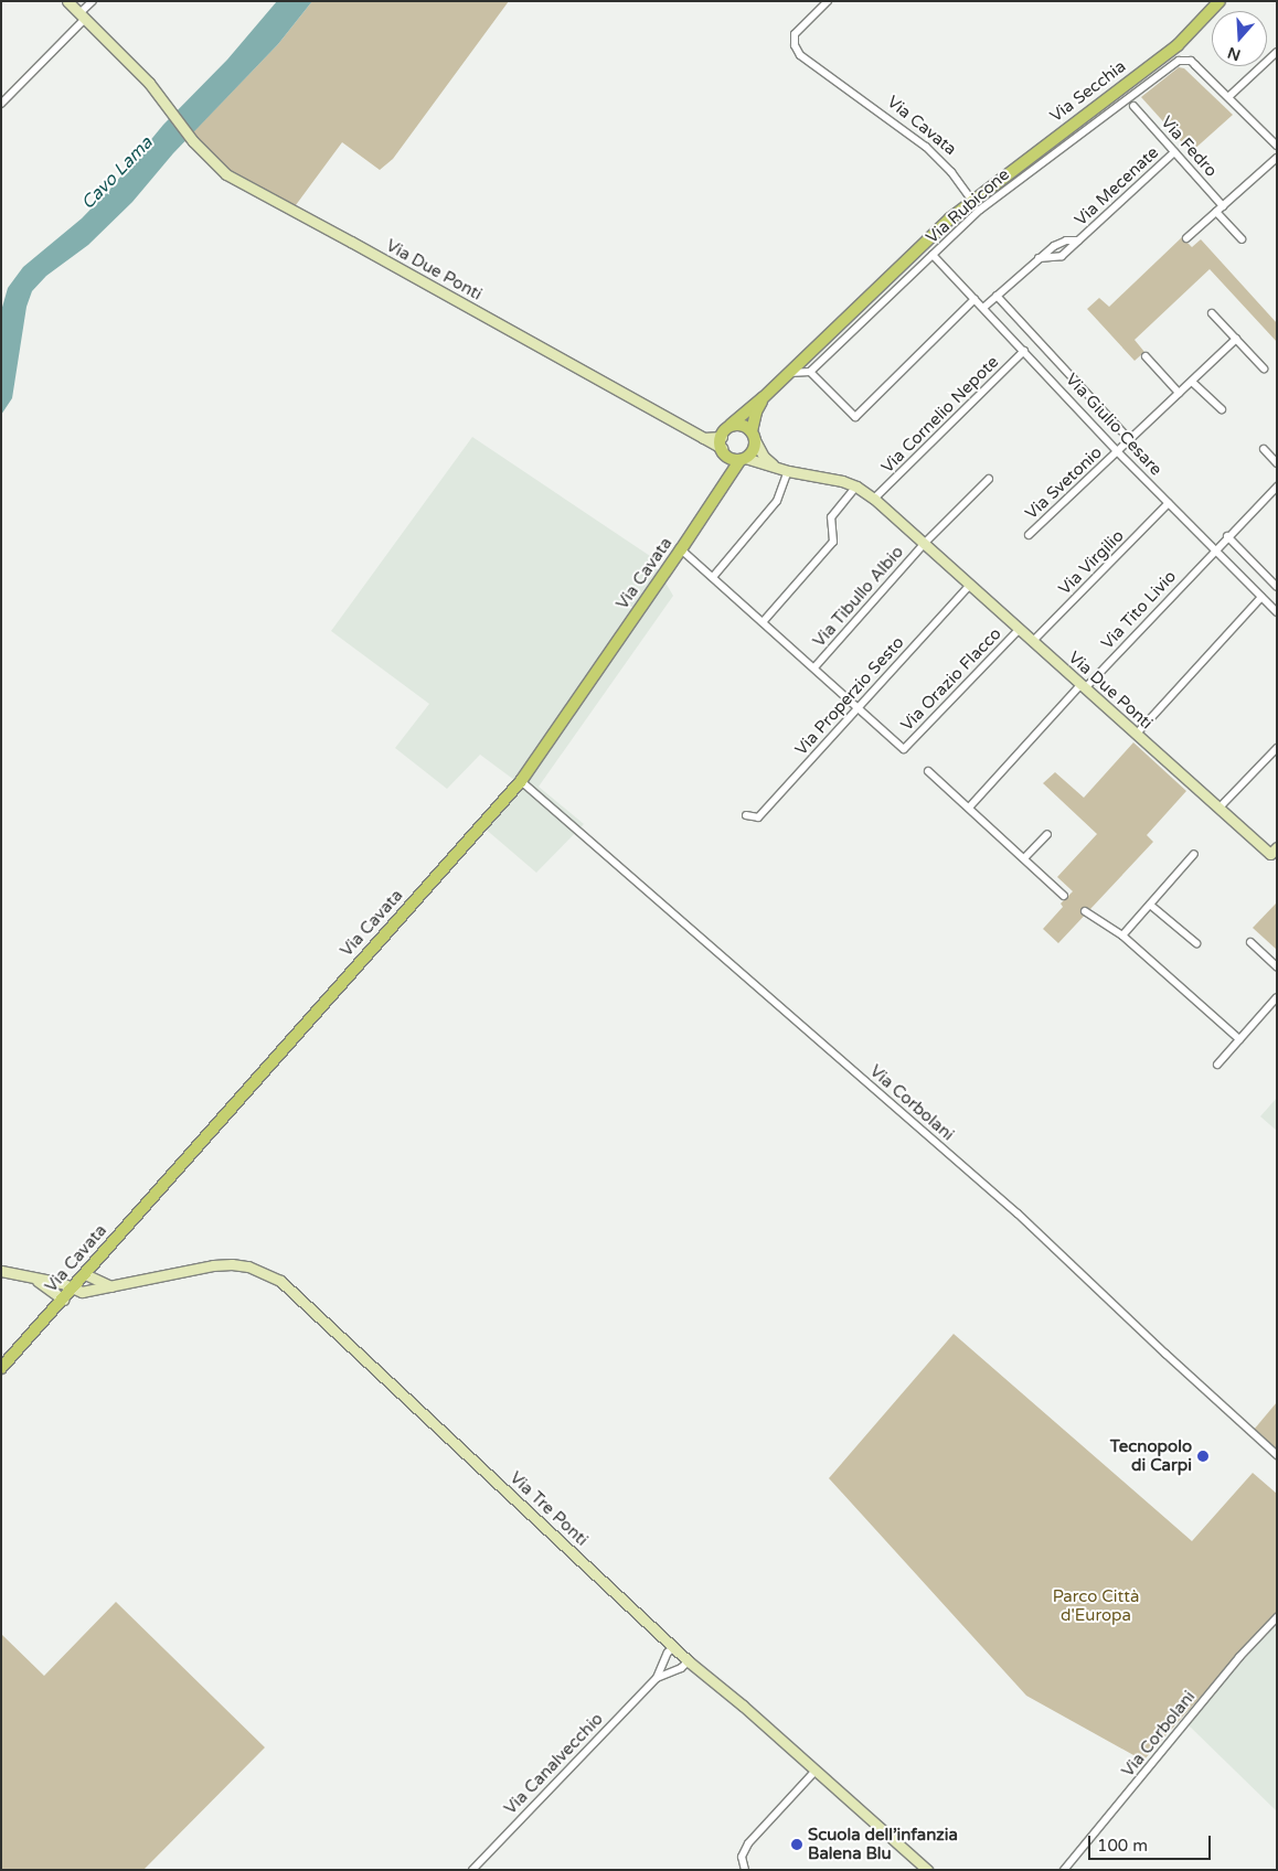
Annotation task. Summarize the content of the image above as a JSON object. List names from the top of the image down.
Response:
{
  "streets": {
    "main road": ["Via Secchia", "Via Cavata"],
    "street": [
      "Via Fedro",
      "Via Mecenate",
      "Via Rubicone",
      "Via Due Ponti",
      "Via Cornelio Nepote",
      "Via Giulio Cesare",
      "Via Svetonio",
      "Via Virgilio",
      "Via Tibullo Albio",
      "Via Tito Livio",
      "Via Orazio Flacco",
      "Via Properzio Sesto",
      "Via Corbolani",
      "Via Tre Ponti",
      "Via Canalvecchio"
    ]
  },
  "crossings": [
    ["Via Secchia", "Via Cavata"],
    ["Via Cavata", "Via Due Ponti"],
    ["Via Cavata", "Via Corbolani"],
    ["Via Cavata", "Via Tre Ponti"],
    ["Via Fedro", "Via Mecenate"],
    ["Via Mecenate", "Via Giulio Cesare"],
    ["Via Rubicone", "Via Giulio Cesare"],
    ["Via Due Ponti", "Via Cornelio Nepote"],
    ["Via Due Ponti", "Via Virgilio"],
    ["Via Due Ponti", "Via Tibullo Albio"],
    ["Via Due Ponti", "Via Tito Livio"],
    ["Via Due Ponti", "Via Orazio Flacco"],
    ["Via Due Ponti", "Via Properzio Sesto"],
    ["Via Cornelio Nepote", "Via Giulio Cesare"],
    ["Via Giulio Cesare", "Via Svetonio"],
    ["Via Giulio Cesare", "Via Virgilio"],
    ["Via Giulio Cesare", "Via Tito Livio"],
    ["Via Orazio Flacco", "Via Properzio Sesto"],
    ["Via Tre Ponti", "Via Canalvecchio"]
  ],
  "water": ["Cavo Lama"],
  "parks": ["Parco Città d'Europa"],
  "places": ["Tecnopolo di Carpi", "Scuola dell’infanzia Balena Blu"],
  "scale_bar": "100 m",
  "north": "bottom"
}
